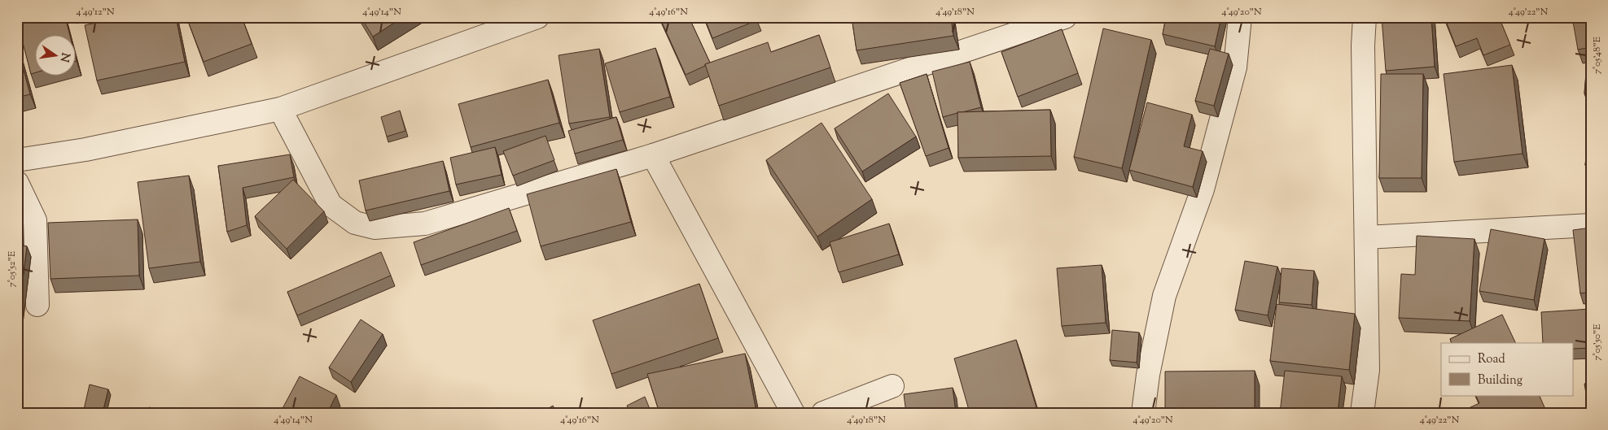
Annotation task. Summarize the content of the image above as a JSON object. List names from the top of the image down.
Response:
{
  "legend": ["Road", "Building"],
  "north": "right",
  "coordinates": [
    "4°49'12\"N",
    "4°49'14\"N",
    "4°49'16\"N",
    "4°49'18\"N",
    "4°49'20\"N",
    "4°49'22\"N",
    "7°05'48\"E",
    "7°05'52\"E",
    "7°05'50\"E"
  ]
}
